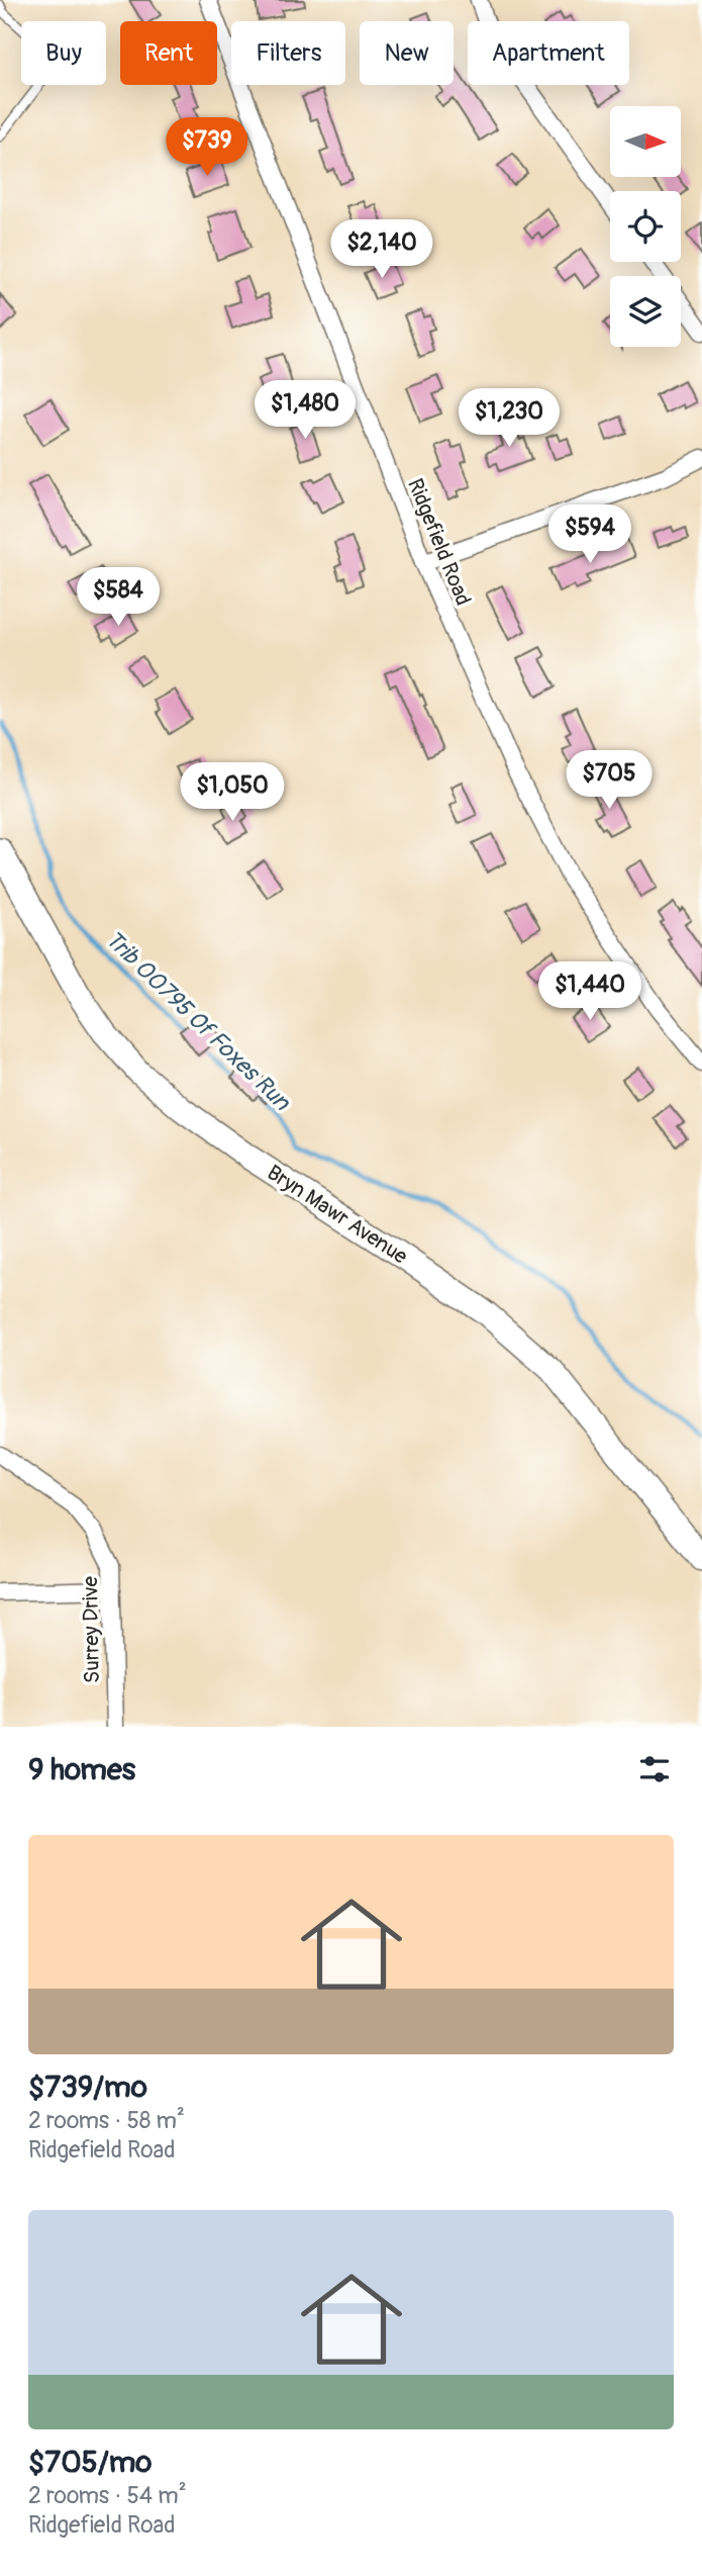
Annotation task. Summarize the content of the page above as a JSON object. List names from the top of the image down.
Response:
{
  "streets": {
    "main road": ["Bryn Mawr Avenue"],
    "street": ["Ridgefield Road", "Surrey Drive"]
  },
  "water": ["Trib 00795 Of Foxes Run"],
  "north": "right",
  "page": {
    "chip": [
      "Buy",
      "Rent",
      "Filters",
      "New",
      "Apartment"
    ],
    "price": [
      "$739",
      "$2,140",
      "$1,480",
      "$1,230",
      "$594",
      "$584",
      "$705",
      "$1,050",
      "$1,440"
    ],
    "heading": "9 homes",
    "list": [
      {
        "name": "$739/mo",
        "note": "2 rooms · 58 m² · Ridgefield Road"
      },
      {
        "name": "$705/mo",
        "note": "2 rooms · 54 m² · Ridgefield Road"
      }
    ]
  }
}
